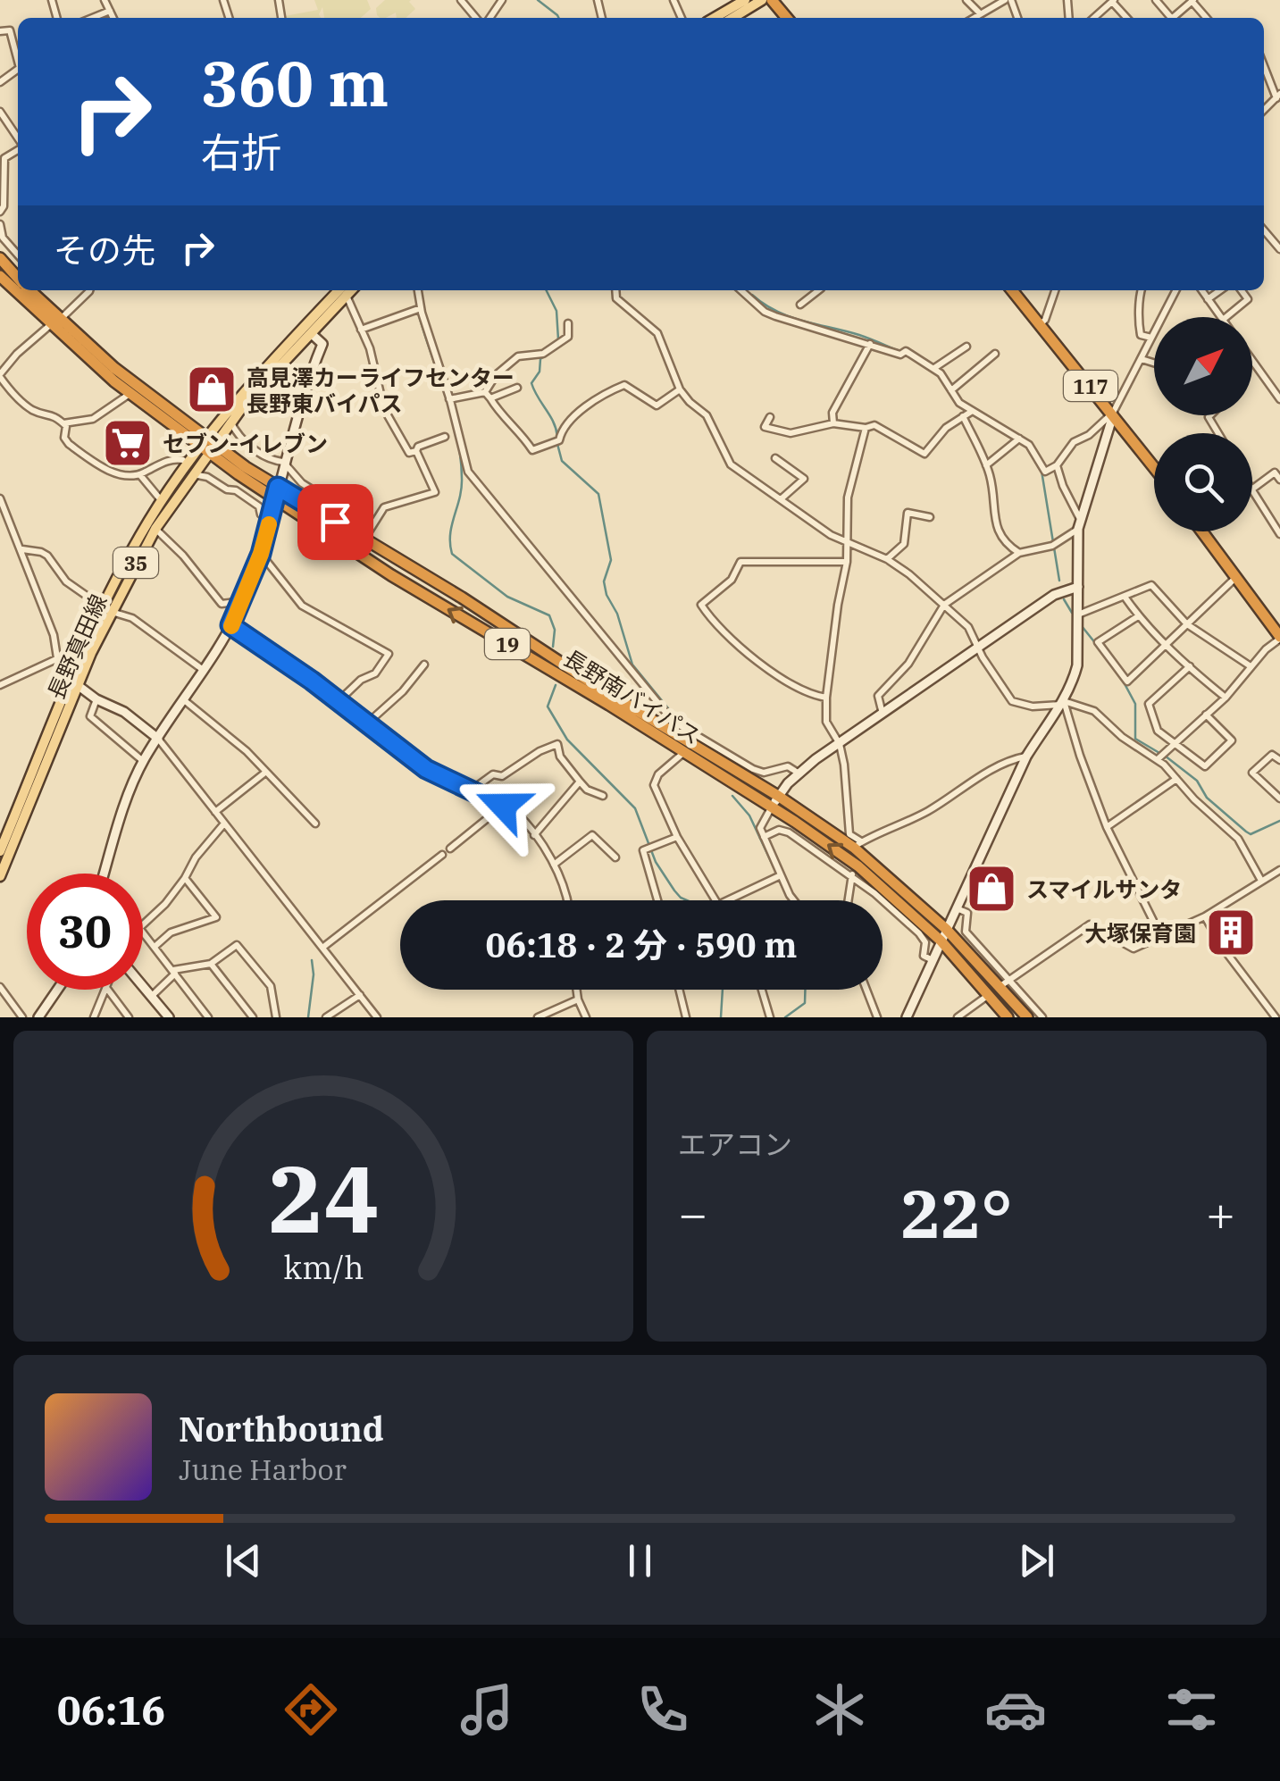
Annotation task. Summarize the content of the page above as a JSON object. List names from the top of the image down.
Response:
{
  "streets": {
    "highway": ["117", "19", "長野南バイパス"],
    "main road": ["35", "長野真田線"]
  },
  "crossings": [
    ["長野真田線", "長野南バイパス"]
  ],
  "places": {
    "shop": ["高見澤カーライフセンター 長野東バイパス", "スマイルサンタ"],
    "supermarket": ["セブン-イレブン"],
    "building": ["大塚保育園"]
  },
  "north": "top right",
  "page": {
    "turn": ["360 m", "右折"],
    "then": "その先",
    "limit": "30",
    "trip": "06:18 · 2 分 · 590 m",
    "tile": "エアコン",
    "heat": ["−", "22°", "+"],
    "song": ["Northbound", "June Harbor"],
    "tabs": "06:16",
    "gauge": ["24", "km/h"]
  }
}
